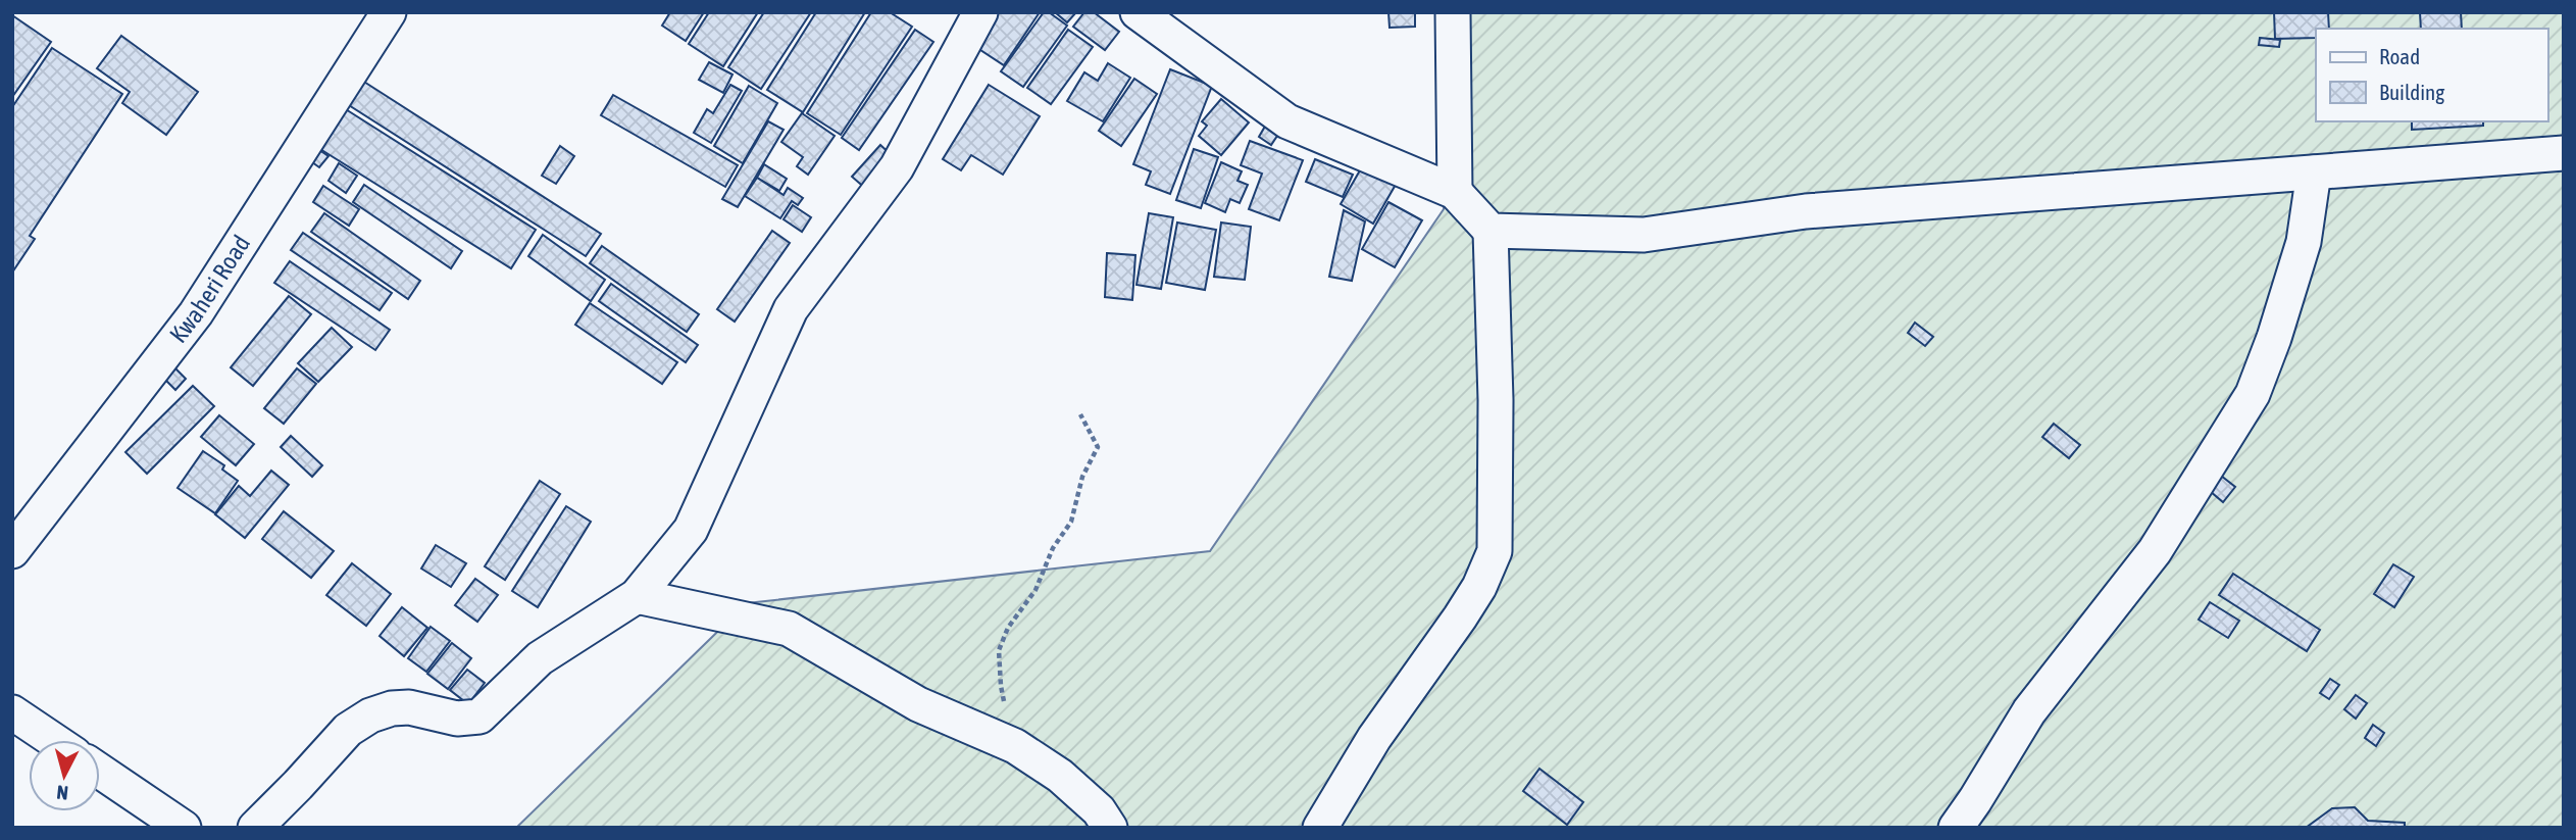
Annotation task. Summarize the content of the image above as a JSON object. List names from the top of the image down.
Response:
{
  "streets": {
    "street": ["Kwaheri Road"]
  },
  "legend": ["Road", "Building"],
  "north": "bottom"
}
